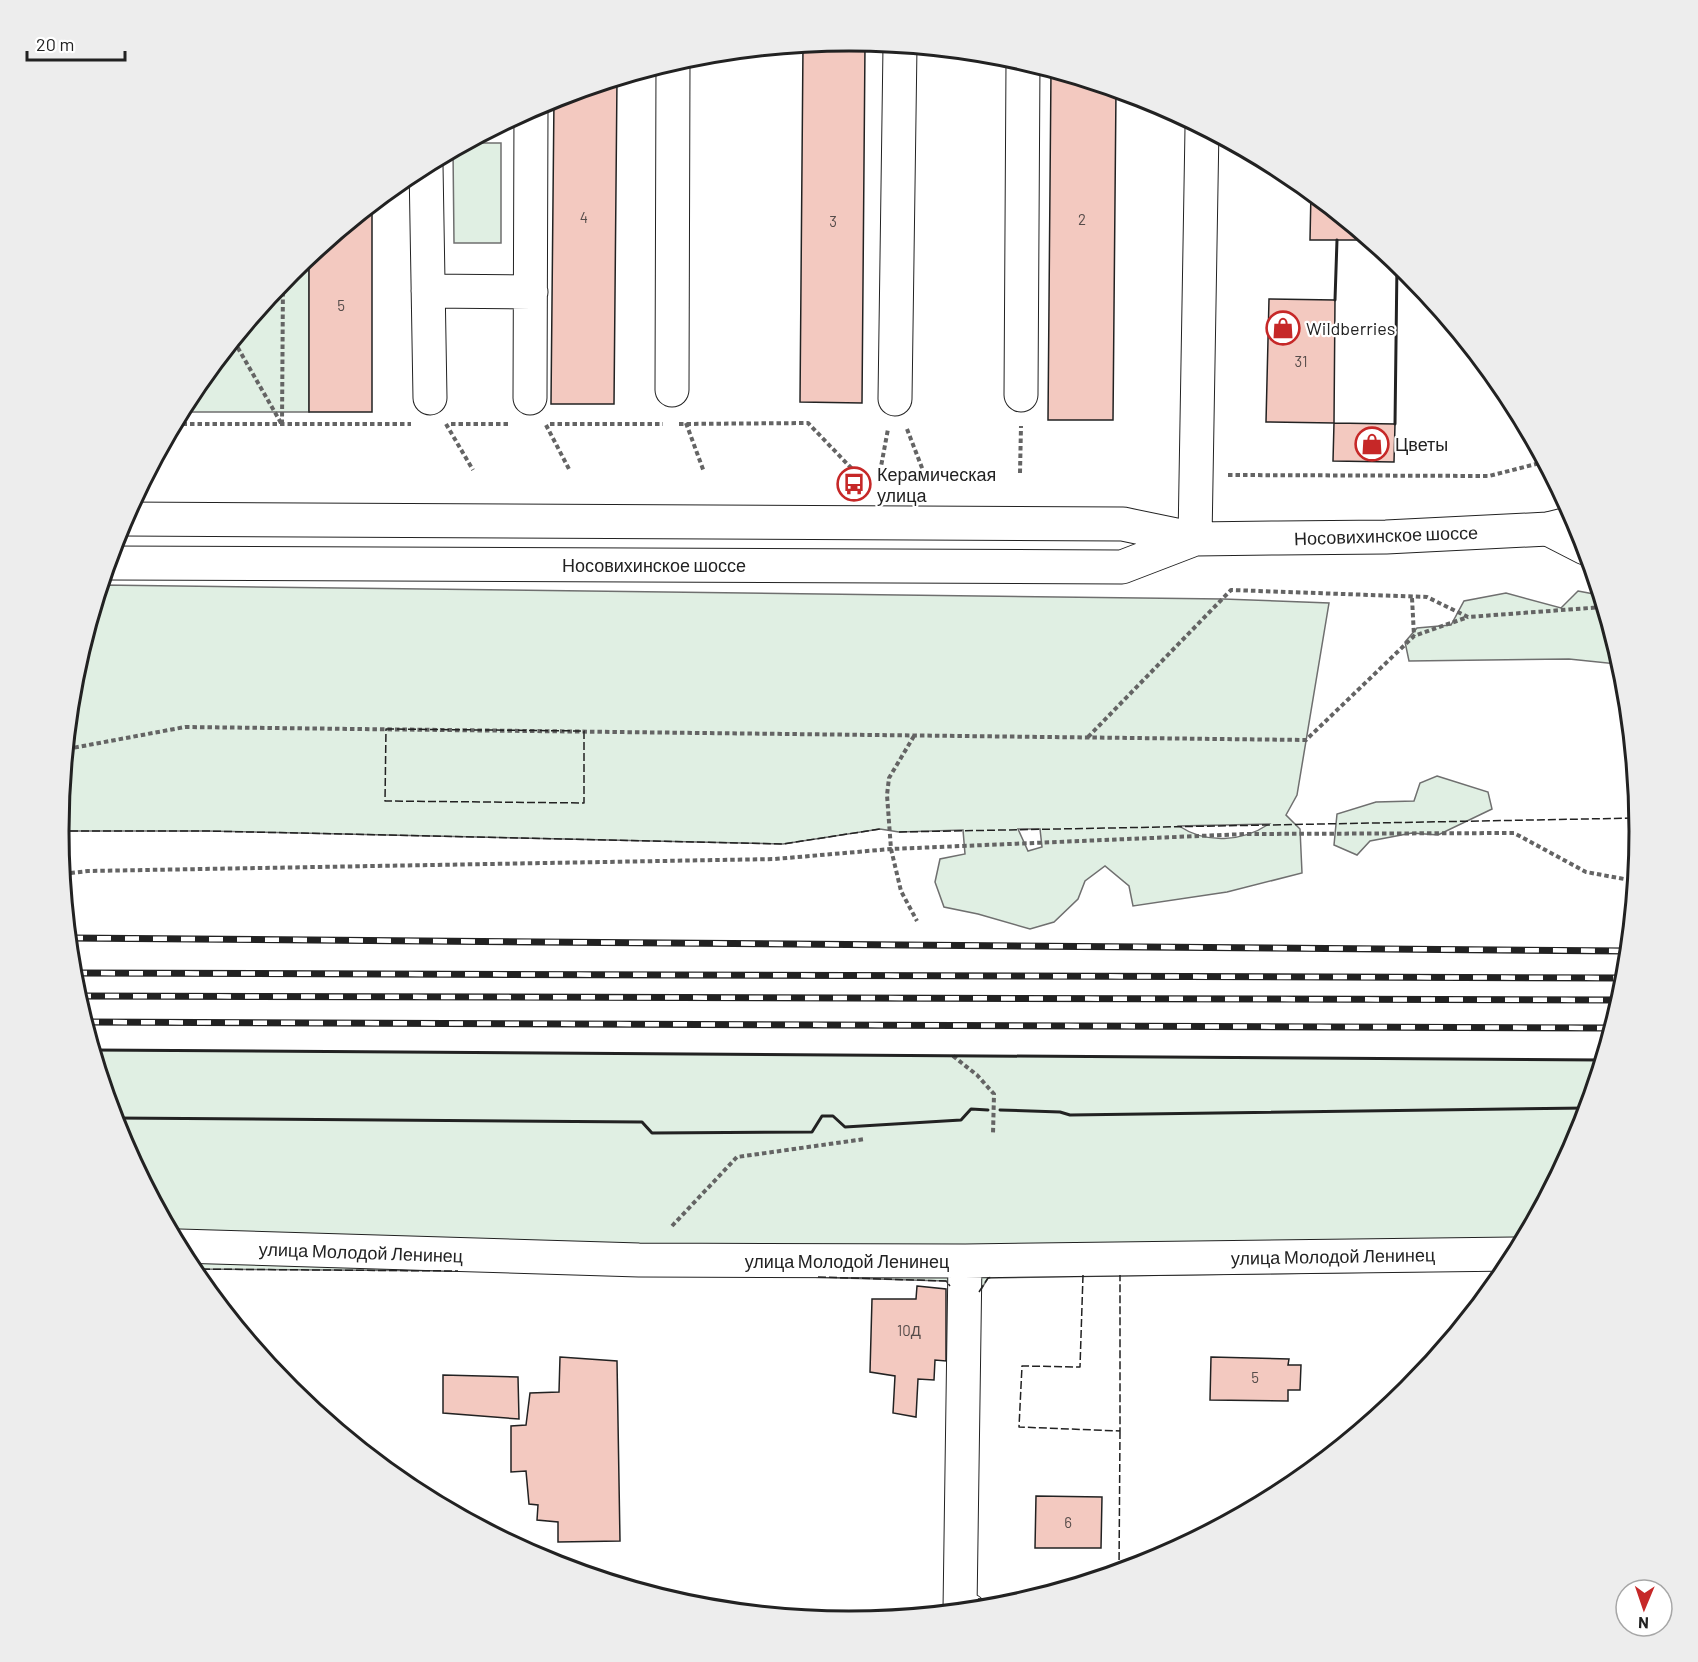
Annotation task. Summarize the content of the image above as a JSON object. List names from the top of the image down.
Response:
{
  "streets": {
    "main road": ["Носовихинское шоссе", "улица Молодой Ленинец"]
  },
  "places": {
    "shop": ["Wildberries", "Цветы"],
    "bus stop": ["Керамическая улица"]
  },
  "house_numbers": [
    "4",
    "2",
    "3",
    "5",
    "31",
    "10Д",
    "5",
    "6"
  ],
  "scale_bar": "20 m",
  "north": "bottom"
}
